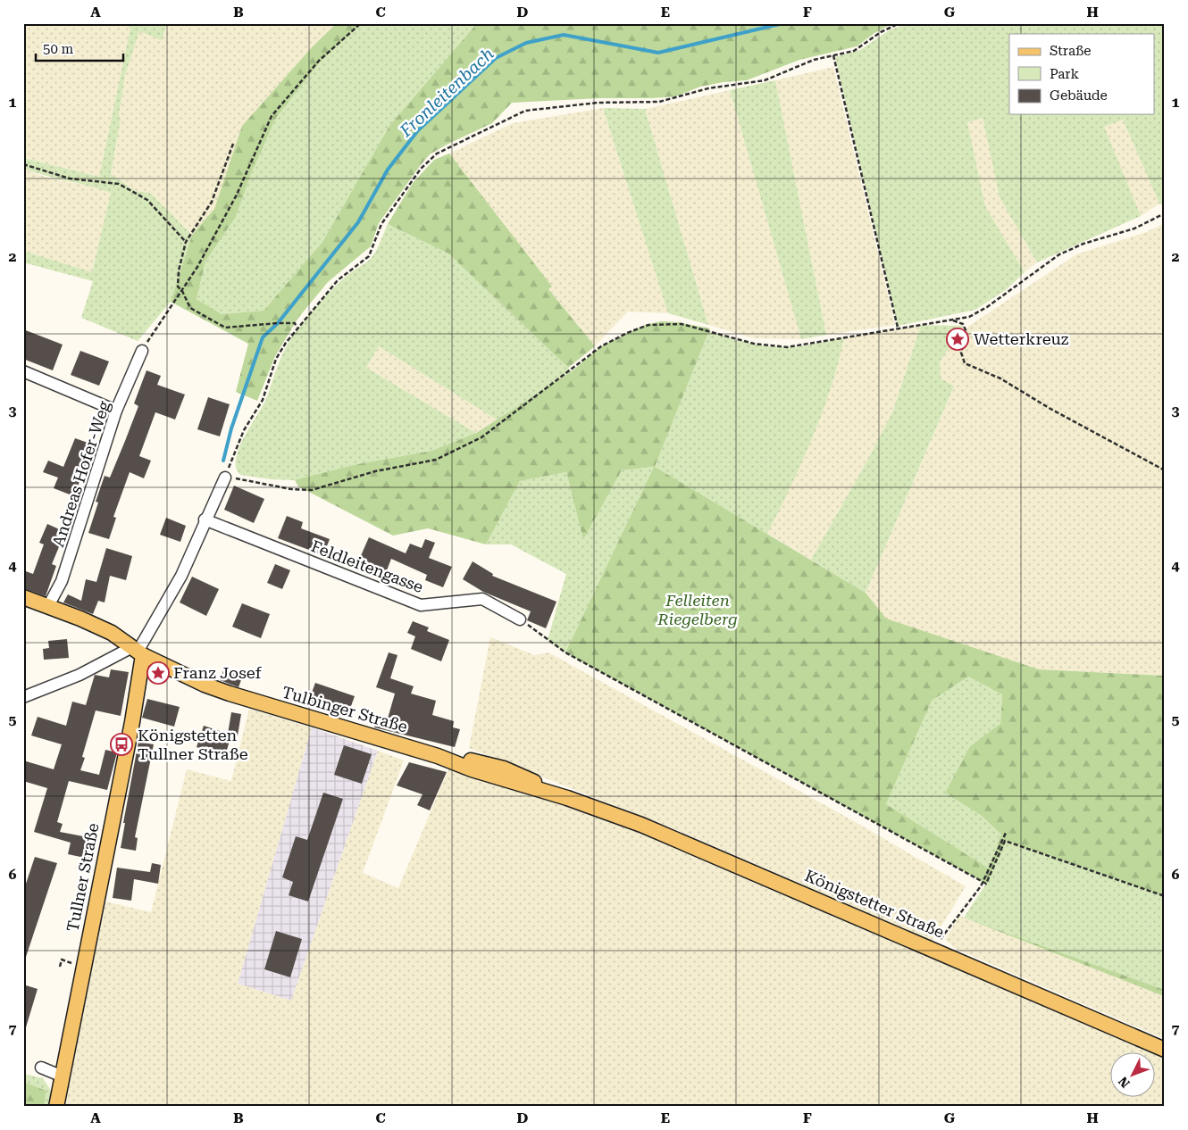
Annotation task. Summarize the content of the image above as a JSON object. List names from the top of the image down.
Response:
{
  "streets": {
    "main road": ["Tulbinger Straße", "Tullner Straße", "Königstetter Straße"],
    "street": ["Andreas Hofer-Weg", "Feldleitengasse"]
  },
  "crossings": [
    ["Andreas Hofer-Weg", "Tulbinger Straße"],
    ["Tulbinger Straße", "Tullner Straße"],
    ["Tulbinger Straße", "Königstetter Straße"]
  ],
  "water": ["Fronleitenbach"],
  "parks": ["Felleiten Riegelberg"],
  "places": {
    "place": ["Wetterkreuz", "Franz Josef"],
    "bus stop": ["Königstetten Tullner Straße"]
  },
  "legend": ["Straße", "Park", "Gebäude"],
  "scale_bar": "50 m",
  "north": "bottom left",
  "grid": {
    "columns": [
      "A",
      "B",
      "C",
      "D",
      "E",
      "F",
      "G",
      "H"
    ],
    "rows": [
      "1",
      "2",
      "3",
      "4",
      "5",
      "6",
      "7"
    ]
  }
}
